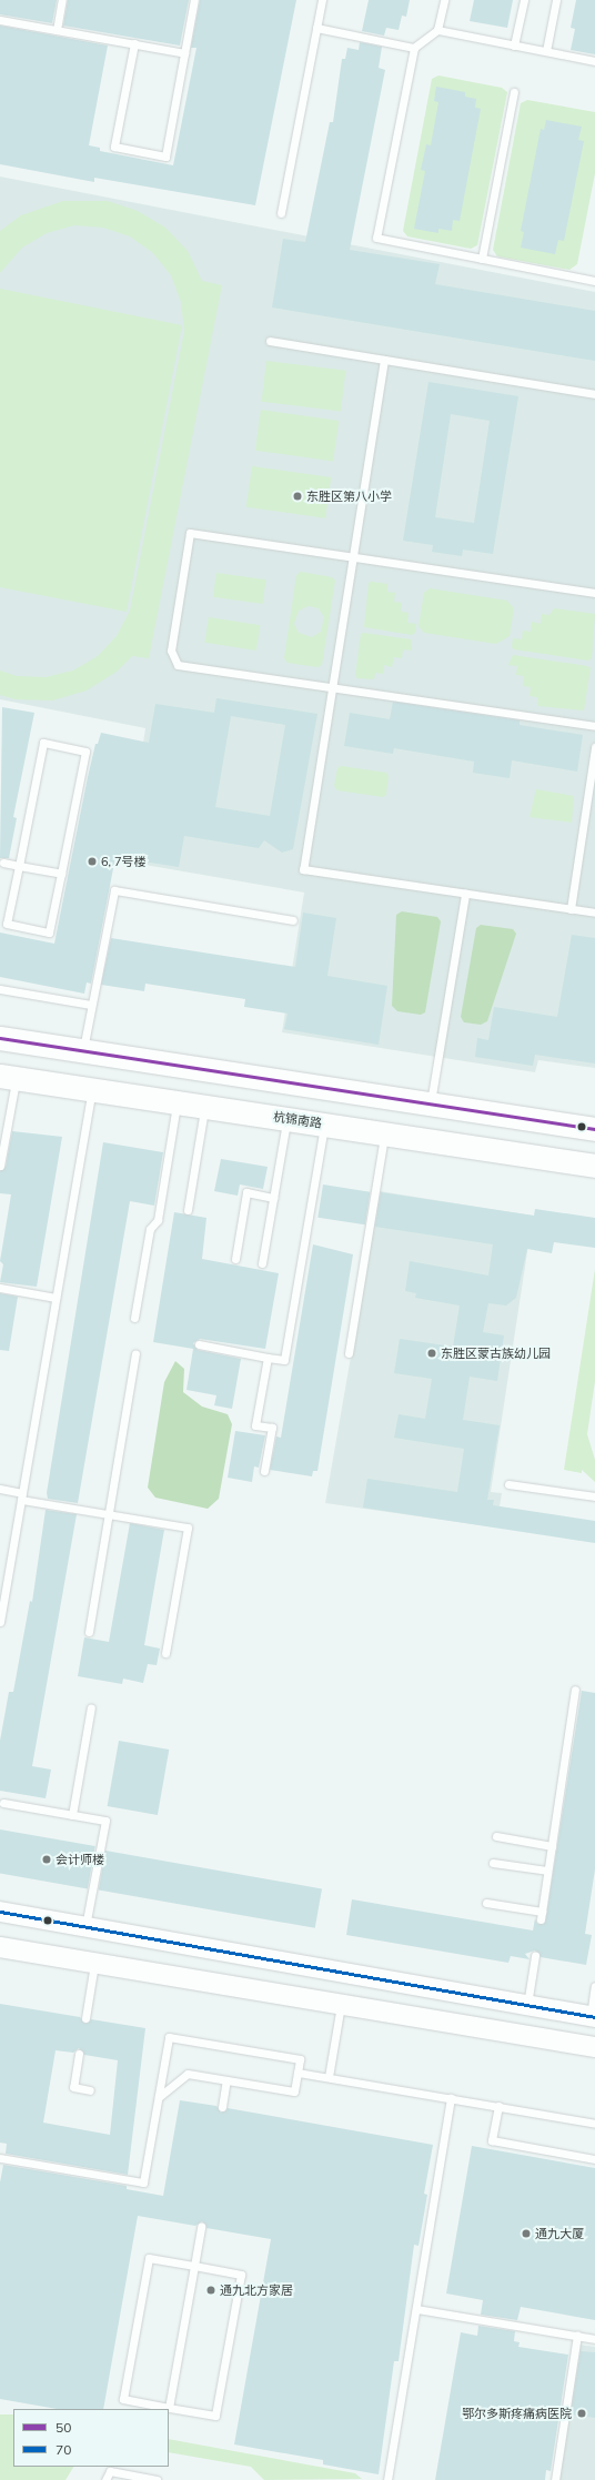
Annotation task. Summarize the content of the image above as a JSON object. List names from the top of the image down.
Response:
{
  "streets": {
    "main road": ["杭锦南路"]
  },
  "places": [
    "东胜区第八小学",
    "6, 7号楼",
    "东胜区蒙古族幼儿园",
    "会计师楼",
    "通九大厦",
    "通九北方家居",
    "鄂尔多斯疼痛病医院"
  ],
  "lines": ["transit line 50", "transit line 70"],
  "legend": ["50", "70"]
}
